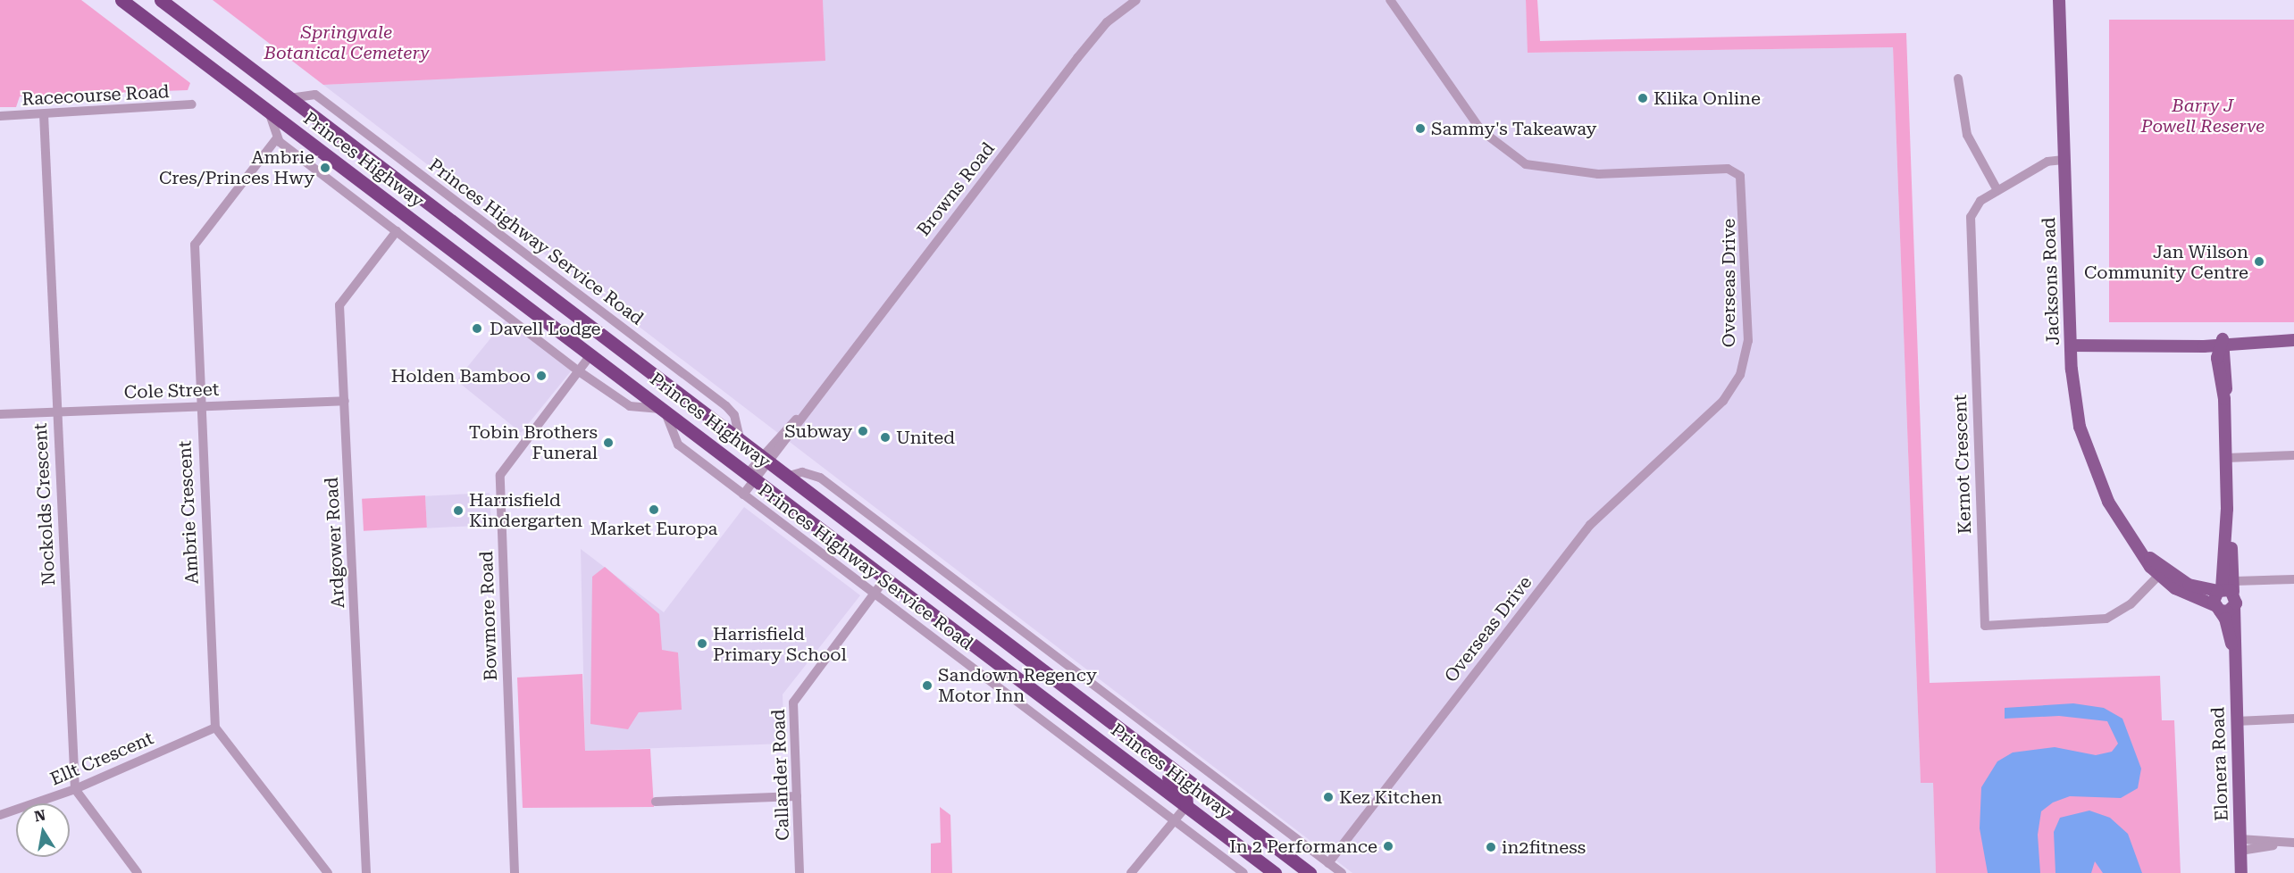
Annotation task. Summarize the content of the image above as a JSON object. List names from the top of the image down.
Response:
{
  "streets": {
    "highway": ["Princes Highway"],
    "main road": ["Jacksons Road", "Elonera Road"],
    "street": [
      "Racecourse Road",
      "Browns Road",
      "Princes Highway Service Road",
      "Overseas Drive",
      "Cole Street",
      "Kernot Crescent",
      "Nockolds Crescent",
      "Ambrie Crescent",
      "Ardgower Road",
      "Bowmore Road",
      "Ellt Crescent",
      "Callander Road"
    ]
  },
  "crossings": [
    ["Racecourse Road", "Nockolds Crescent"],
    ["Princes Highway", "Browns Road"],
    ["Princes Highway", "Princes Highway Service Road"],
    ["Princes Highway", "Bowmore Road"],
    ["Princes Highway", "Callander Road"],
    ["Browns Road", "Princes Highway Service Road"],
    ["Princes Highway Service Road", "Overseas Drive"],
    ["Princes Highway Service Road", "Callander Road"],
    ["Jacksons Road", "Kernot Crescent"],
    ["Jacksons Road", "Elonera Road"],
    ["Cole Street", "Nockolds Crescent"],
    ["Cole Street", "Ambrie Crescent"],
    ["Cole Street", "Ardgower Road"],
    ["Nockolds Crescent", "Ellt Crescent"],
    ["Ambrie Crescent", "Ellt Crescent"]
  ],
  "parks": ["Springvale Botanical Cemetery", "Barry J Powell Reserve"],
  "places": [
    "Klika Online",
    "Sammy's Takeaway",
    "Ambrie Cres/Princes Hwy",
    "Jan Wilson Community Centre",
    "Davell Lodge",
    "Holden Bamboo",
    "Subway",
    "United",
    "Tobin Brothers Funeral",
    "Market Europa",
    "Harrisfield Kindergarten",
    "Harrisfield Primary School",
    "Sandown Regency Motor Inn",
    "Kez Kitchen",
    "In 2 Performance",
    "in2fitness"
  ],
  "north": "top"
}
